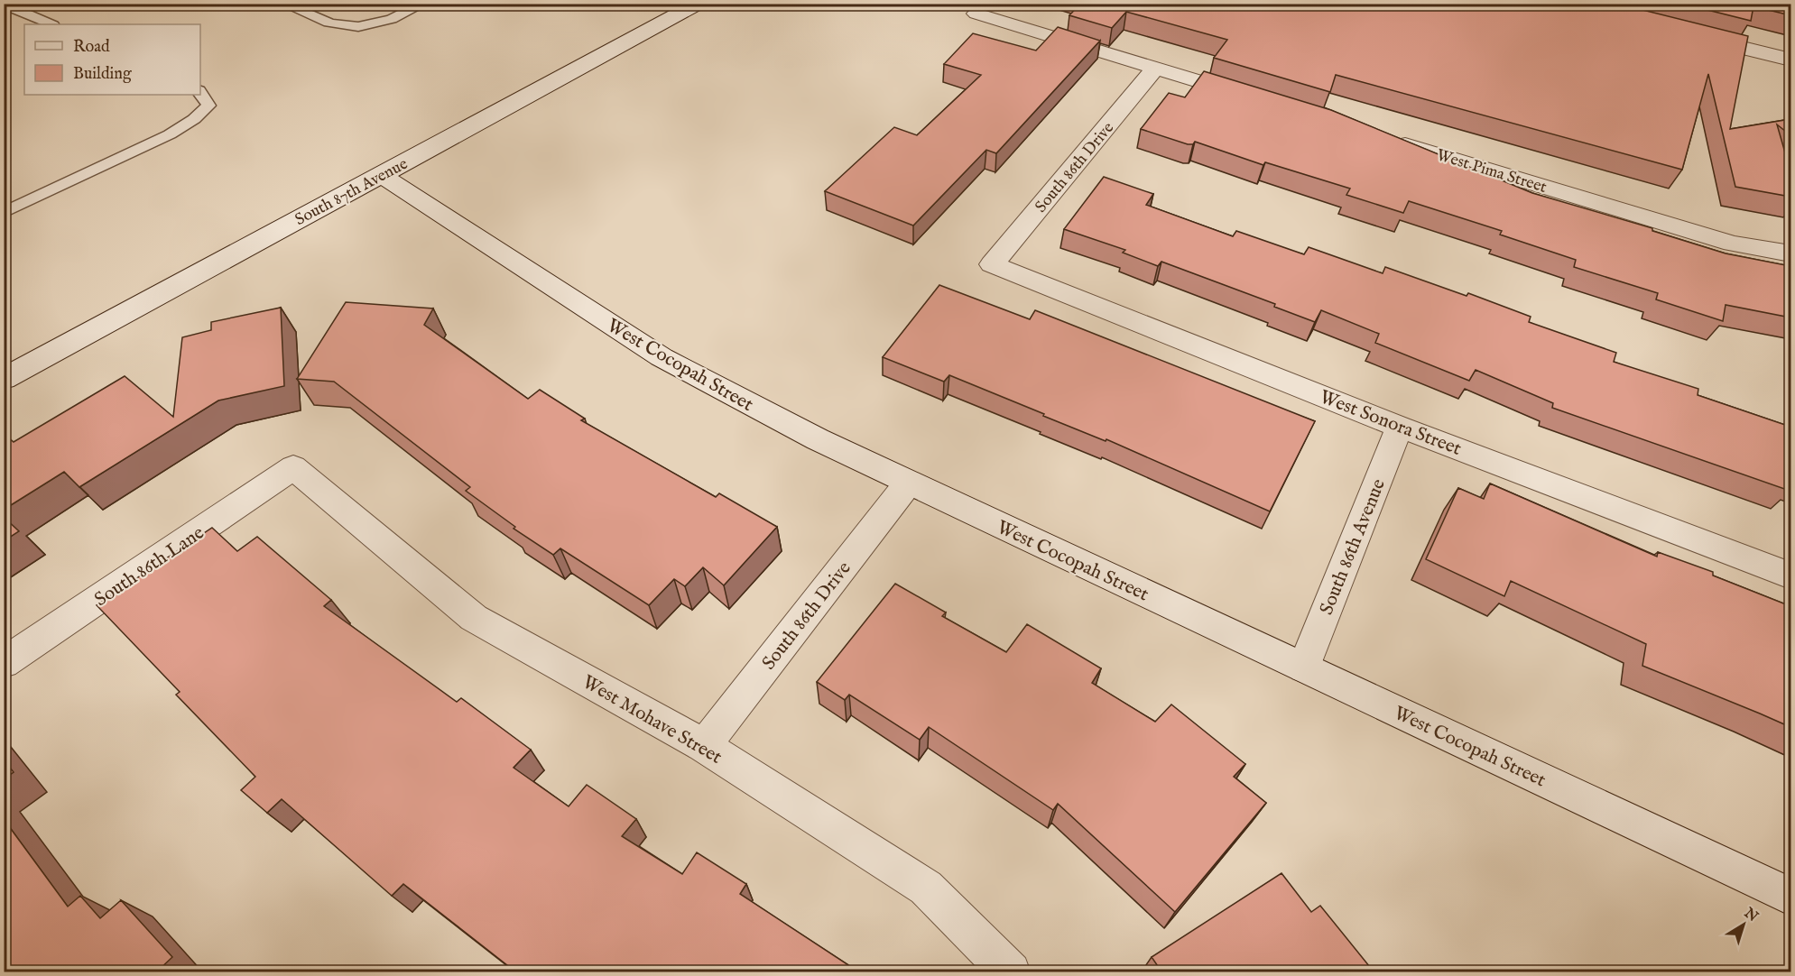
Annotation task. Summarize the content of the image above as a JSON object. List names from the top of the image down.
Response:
{
  "streets": {
    "street": [
      "South 86th Drive",
      "West Pima Street",
      "South 87th Avenue",
      "West Cocopah Street",
      "West Sonora Street",
      "South 86th Avenue",
      "South 86th Lane",
      "West Mohave Street"
    ]
  },
  "crossings": [
    ["South 86th Drive", "West Cocopah Street"],
    ["South 86th Drive", "West Sonora Street"],
    ["South 86th Drive", "West Mohave Street"],
    ["South 87th Avenue", "West Cocopah Street"],
    ["West Cocopah Street", "South 86th Avenue"],
    ["West Sonora Street", "South 86th Avenue"],
    ["South 86th Lane", "West Mohave Street"]
  ],
  "legend": ["Road", "Building"],
  "north": "top right"
}
